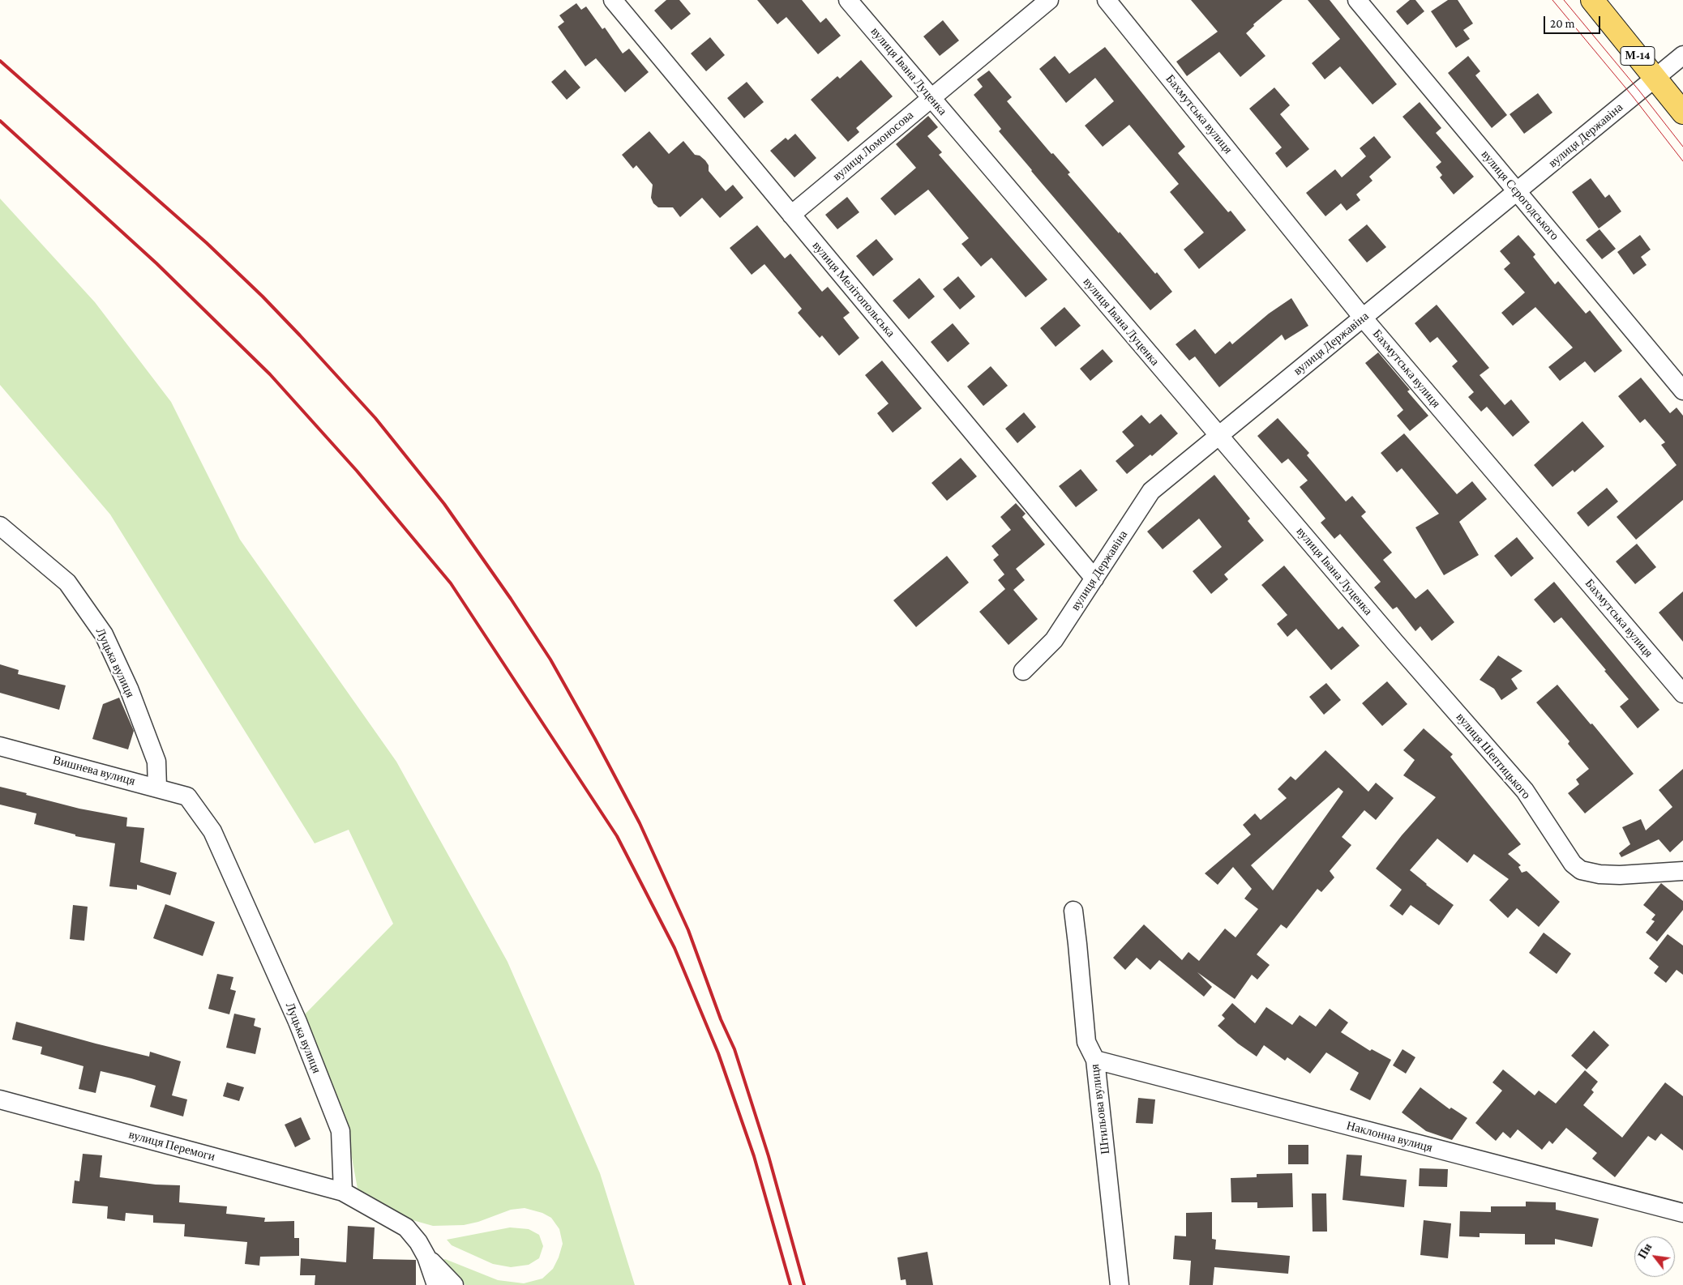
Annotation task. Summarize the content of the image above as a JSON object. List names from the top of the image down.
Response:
{
  "streets": {
    "main road": ["М-14"],
    "street": [
      "вулиця Івана Луценка",
      "Бахмутська вулиця",
      "вулиця Державіна",
      "вулиця Ломоносова",
      "вулиця Сєрогодського",
      "вулиця Мелітопольська",
      "Луцька вулиця",
      "вулиця Шептицького",
      "Вишнева вулиця",
      "Штильова вулиця",
      "Наклонна вулиця",
      "вулиця Перемоги"
    ]
  },
  "crossings": [
    ["М-14", "вулиця Державіна"],
    ["вулиця Івана Луценка", "вулиця Державіна"],
    ["вулиця Івана Луценка", "вулиця Ломоносова"],
    ["вулиця Івана Луценка", "вулиця Шептицького"],
    ["Бахмутська вулиця", "вулиця Державіна"],
    ["вулиця Державіна", "вулиця Сєрогодського"],
    ["вулиця Державіна", "вулиця Мелітопольська"],
    ["вулиця Ломоносова", "вулиця Мелітопольська"],
    ["Луцька вулиця", "Вишнева вулиця"],
    ["Луцька вулиця", "вулиця Перемоги"],
    ["Штильова вулиця", "Наклонна вулиця"]
  ],
  "scale_bar": "20 m",
  "north": "top left"
}
